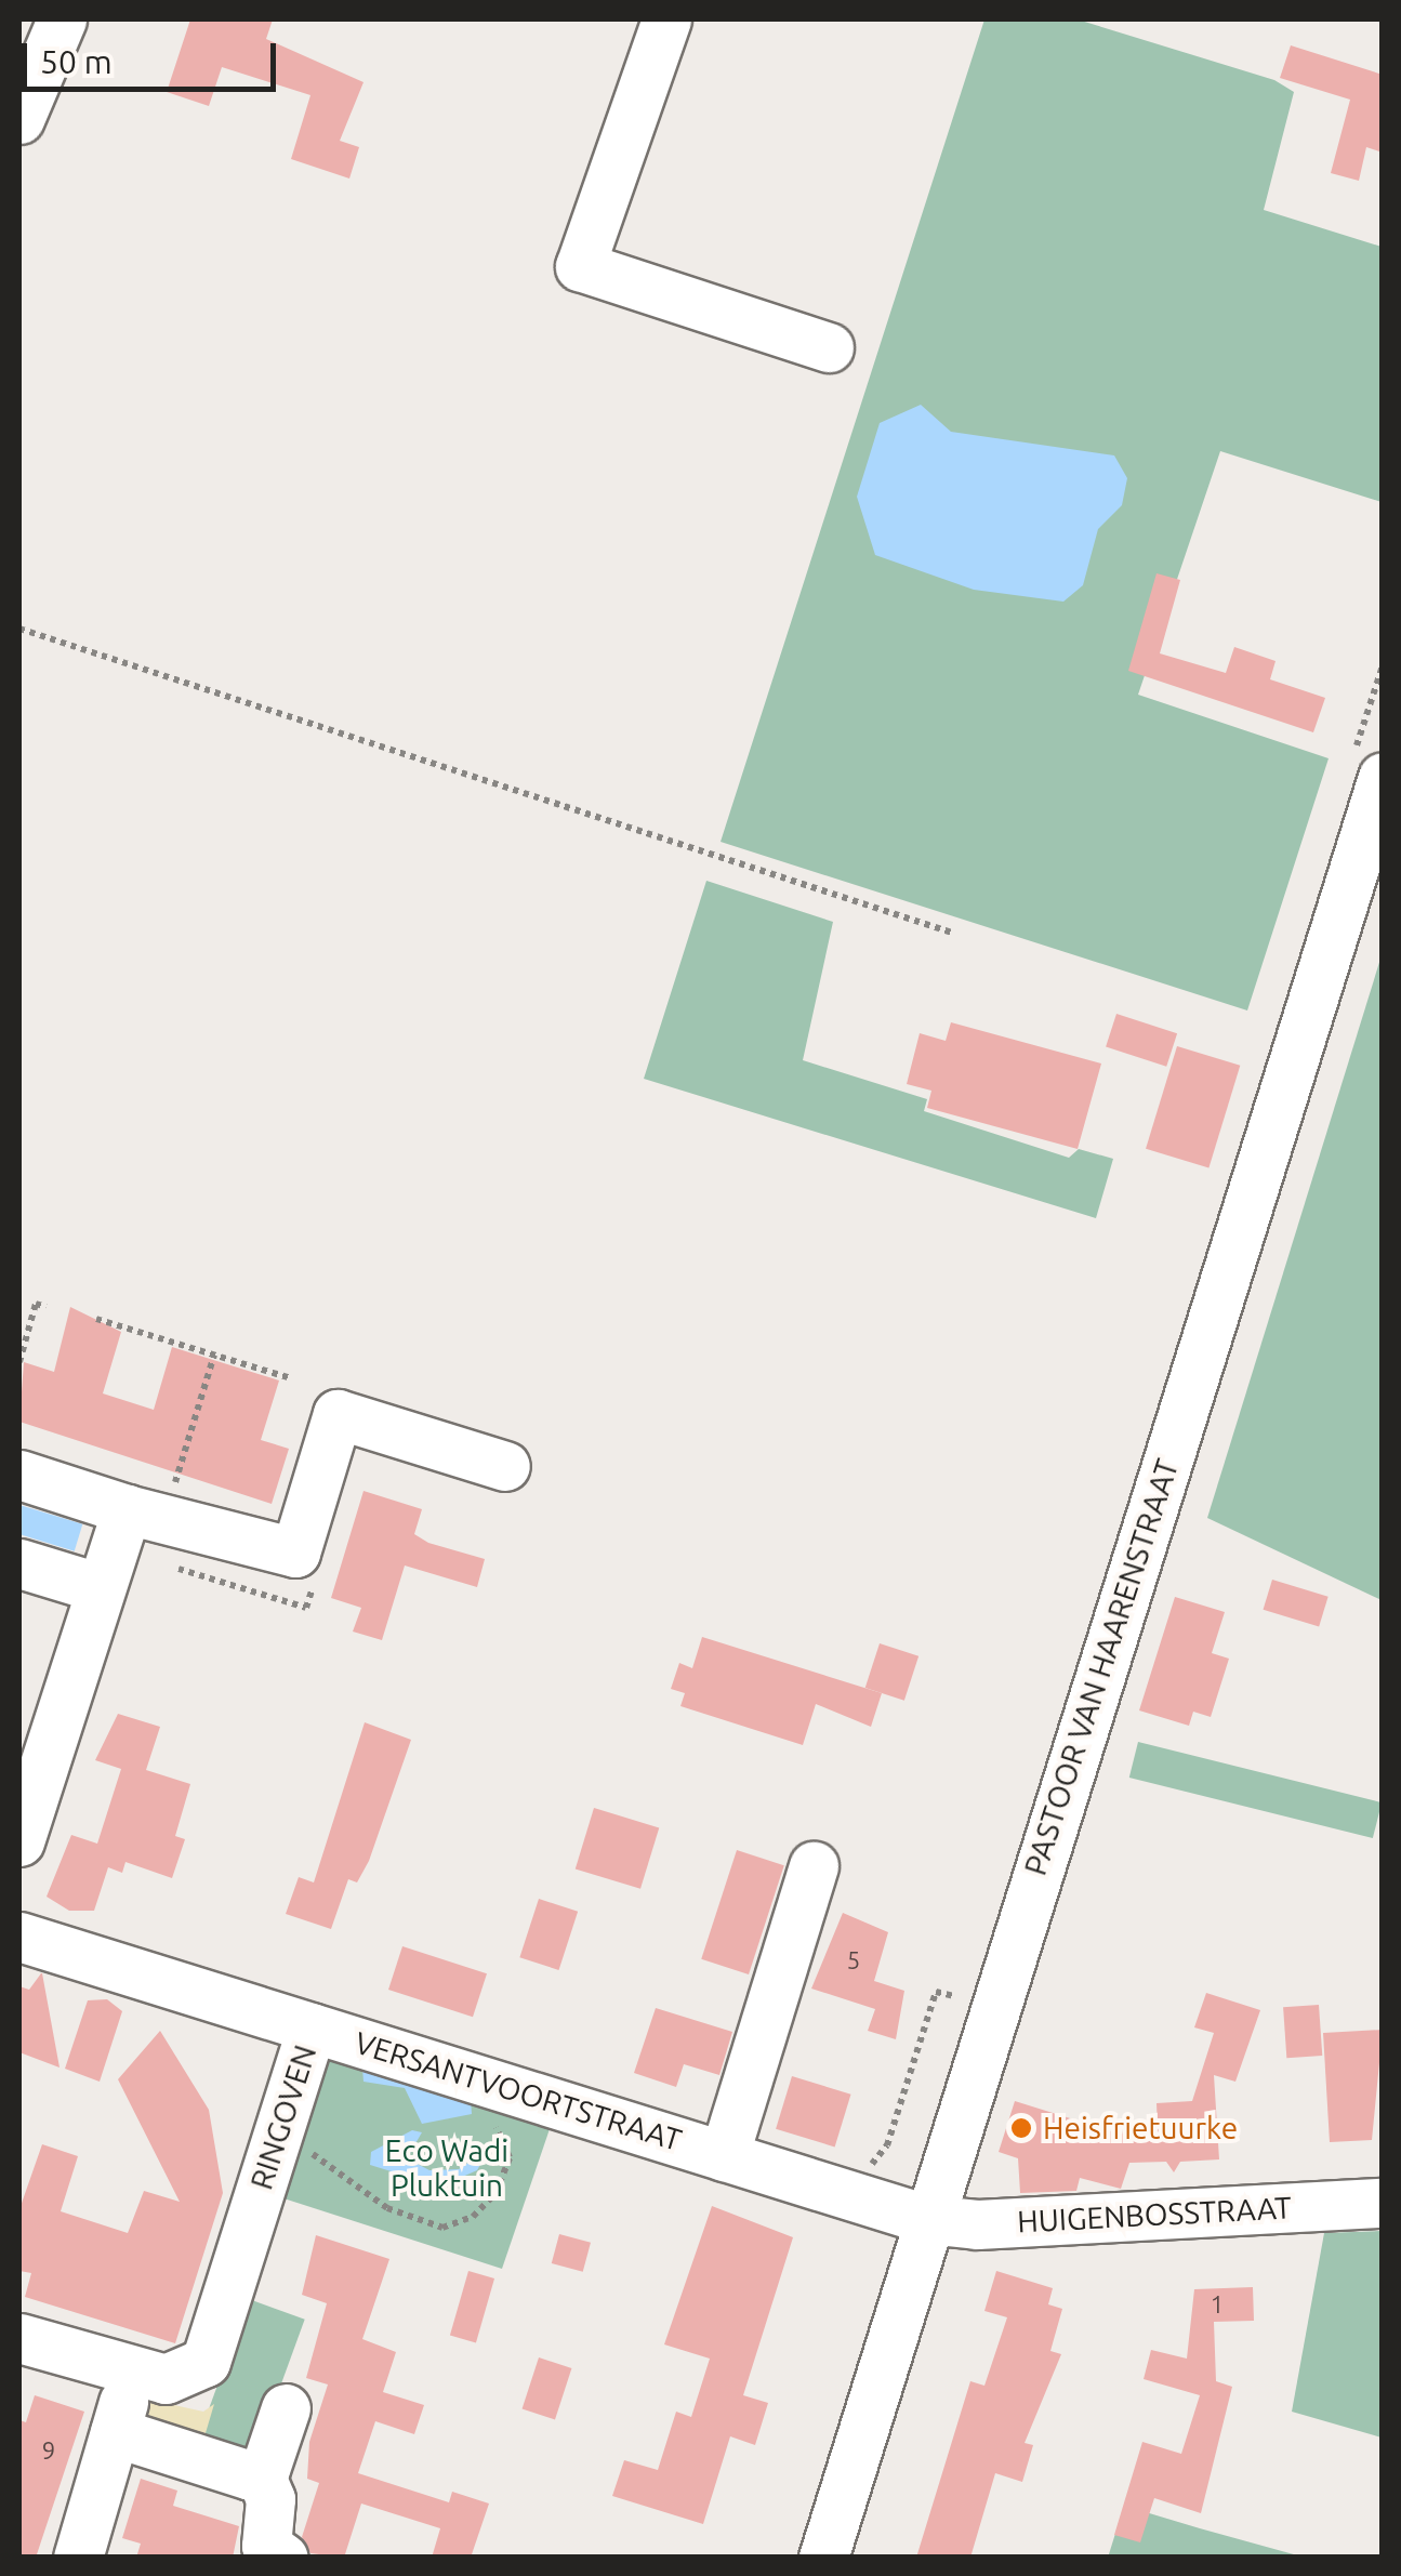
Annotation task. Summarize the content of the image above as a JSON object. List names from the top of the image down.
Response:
{
  "streets": {
    "street": [
      "PASTOOR VAN HAARENSTRAAT",
      "VERSANTVOORTSTRAAT",
      "RINGOVEN",
      "HUIGENBOSSTRAAT"
    ]
  },
  "crossings": [
    ["PASTOOR VAN HAARENSTRAAT", "VERSANTVOORTSTRAAT"],
    ["PASTOOR VAN HAARENSTRAAT", "HUIGENBOSSTRAAT"],
    ["VERSANTVOORTSTRAAT", "RINGOVEN"],
    ["VERSANTVOORTSTRAAT", "HUIGENBOSSTRAAT"]
  ],
  "parks": ["Eco Wadi Pluktuin"],
  "places": ["Heisfrietuurke"],
  "house_numbers": ["5", "1", "9"],
  "scale_bar": "50 m"
}
